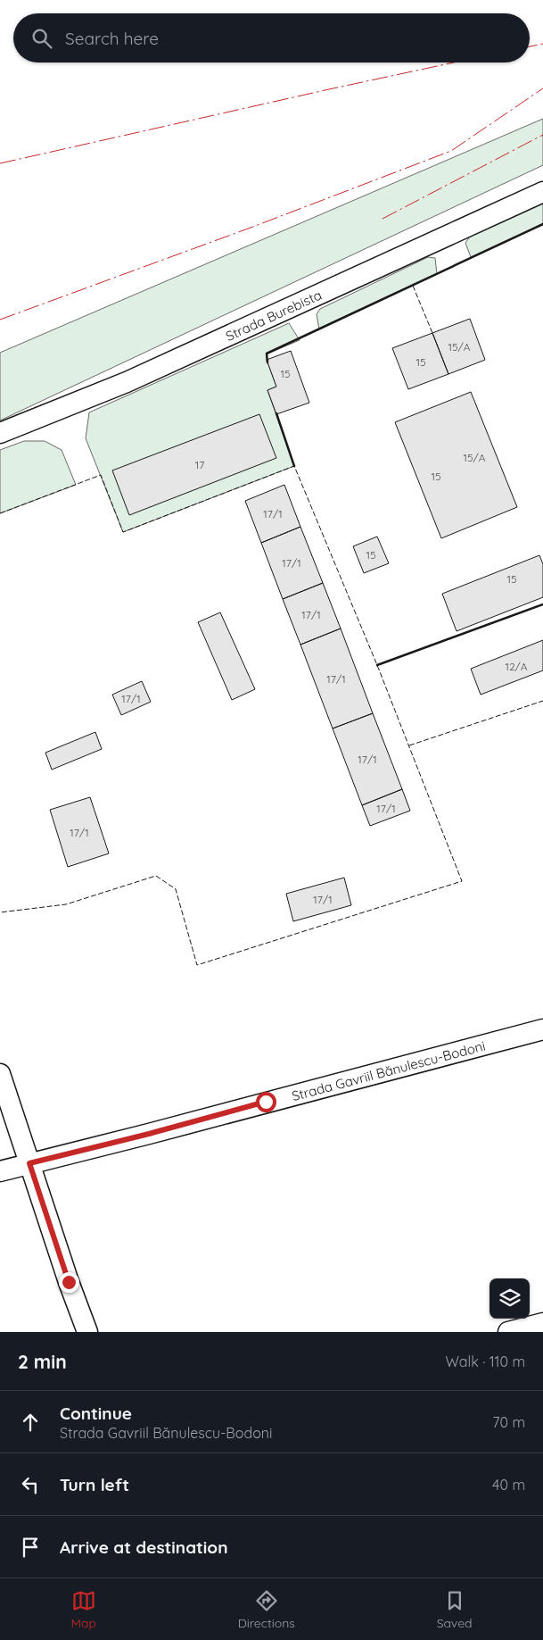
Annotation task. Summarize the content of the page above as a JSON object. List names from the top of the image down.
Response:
{
  "streets": {
    "street": ["Strada Burebista", "Strada Gavriil Bănulescu-Bodoni"]
  },
  "house_numbers": [
    "15/A",
    "15",
    "15",
    "15/A",
    "17",
    "15",
    "17/1",
    "15",
    "17/1",
    "15",
    "17/1",
    "12/A",
    "17/1",
    "17/1",
    "17/1",
    "17/1",
    "17/1",
    "17/1"
  ],
  "page": {
    "search": "Search here",
    "heading": ["2 min", "Walk · 110 m"],
    "list": [
      ["Continue", "Strada Gavriil Bănulescu-Bodoni", "70 m"],
      ["Turn left", "40 m"],
      "Arrive at destination"
    ],
    "nav": ["Map", "Directions", "Saved"]
  }
}
